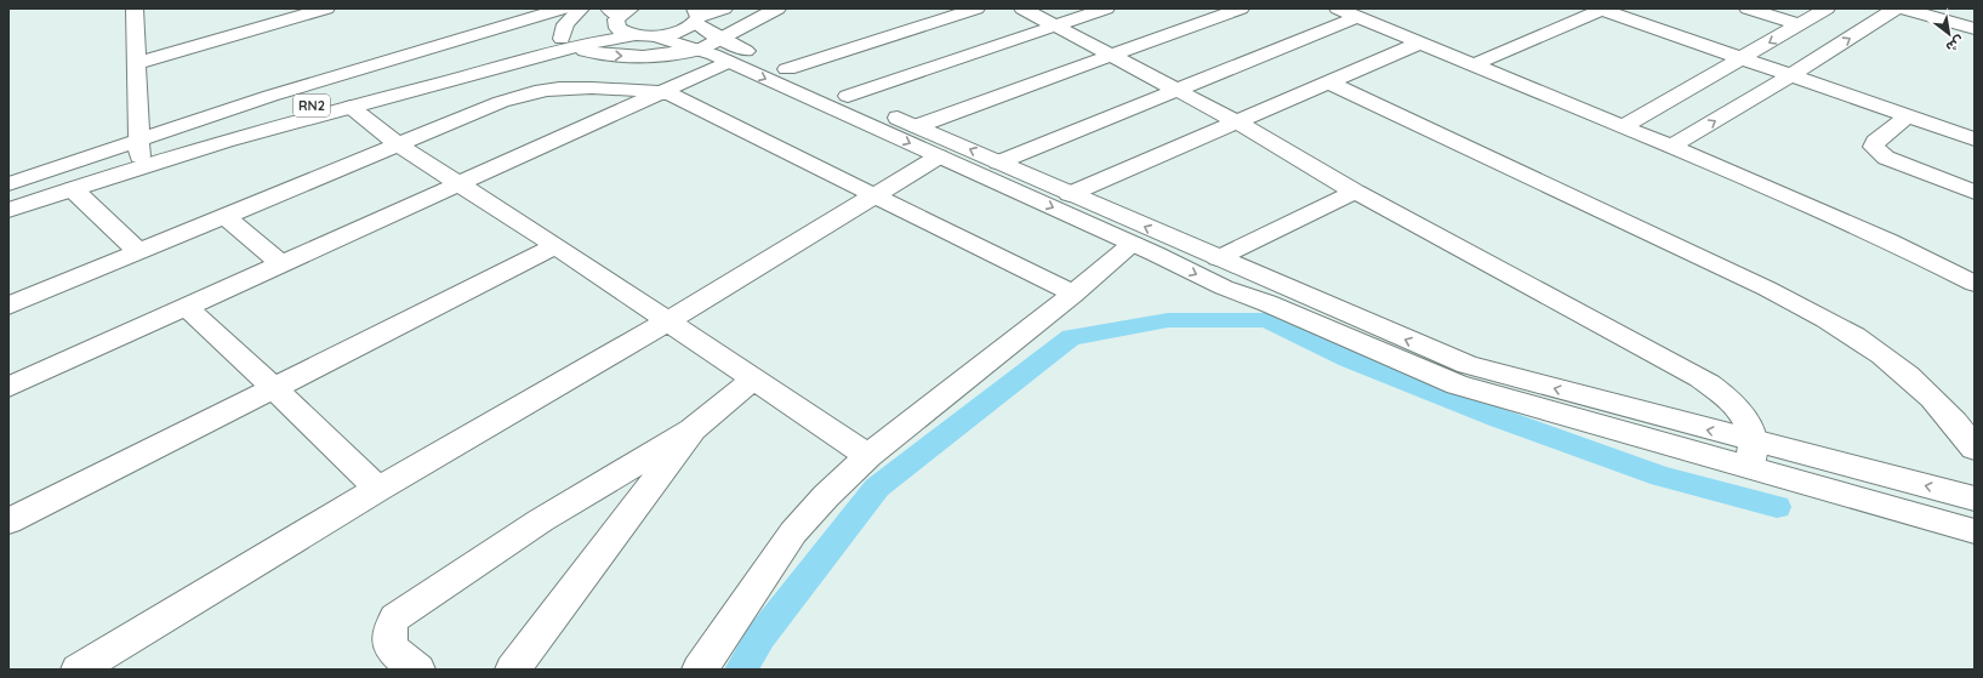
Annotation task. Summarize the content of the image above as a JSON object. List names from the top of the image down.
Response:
{
  "streets": {
    "main road": ["RN2"]
  },
  "north": "bottom right"
}
